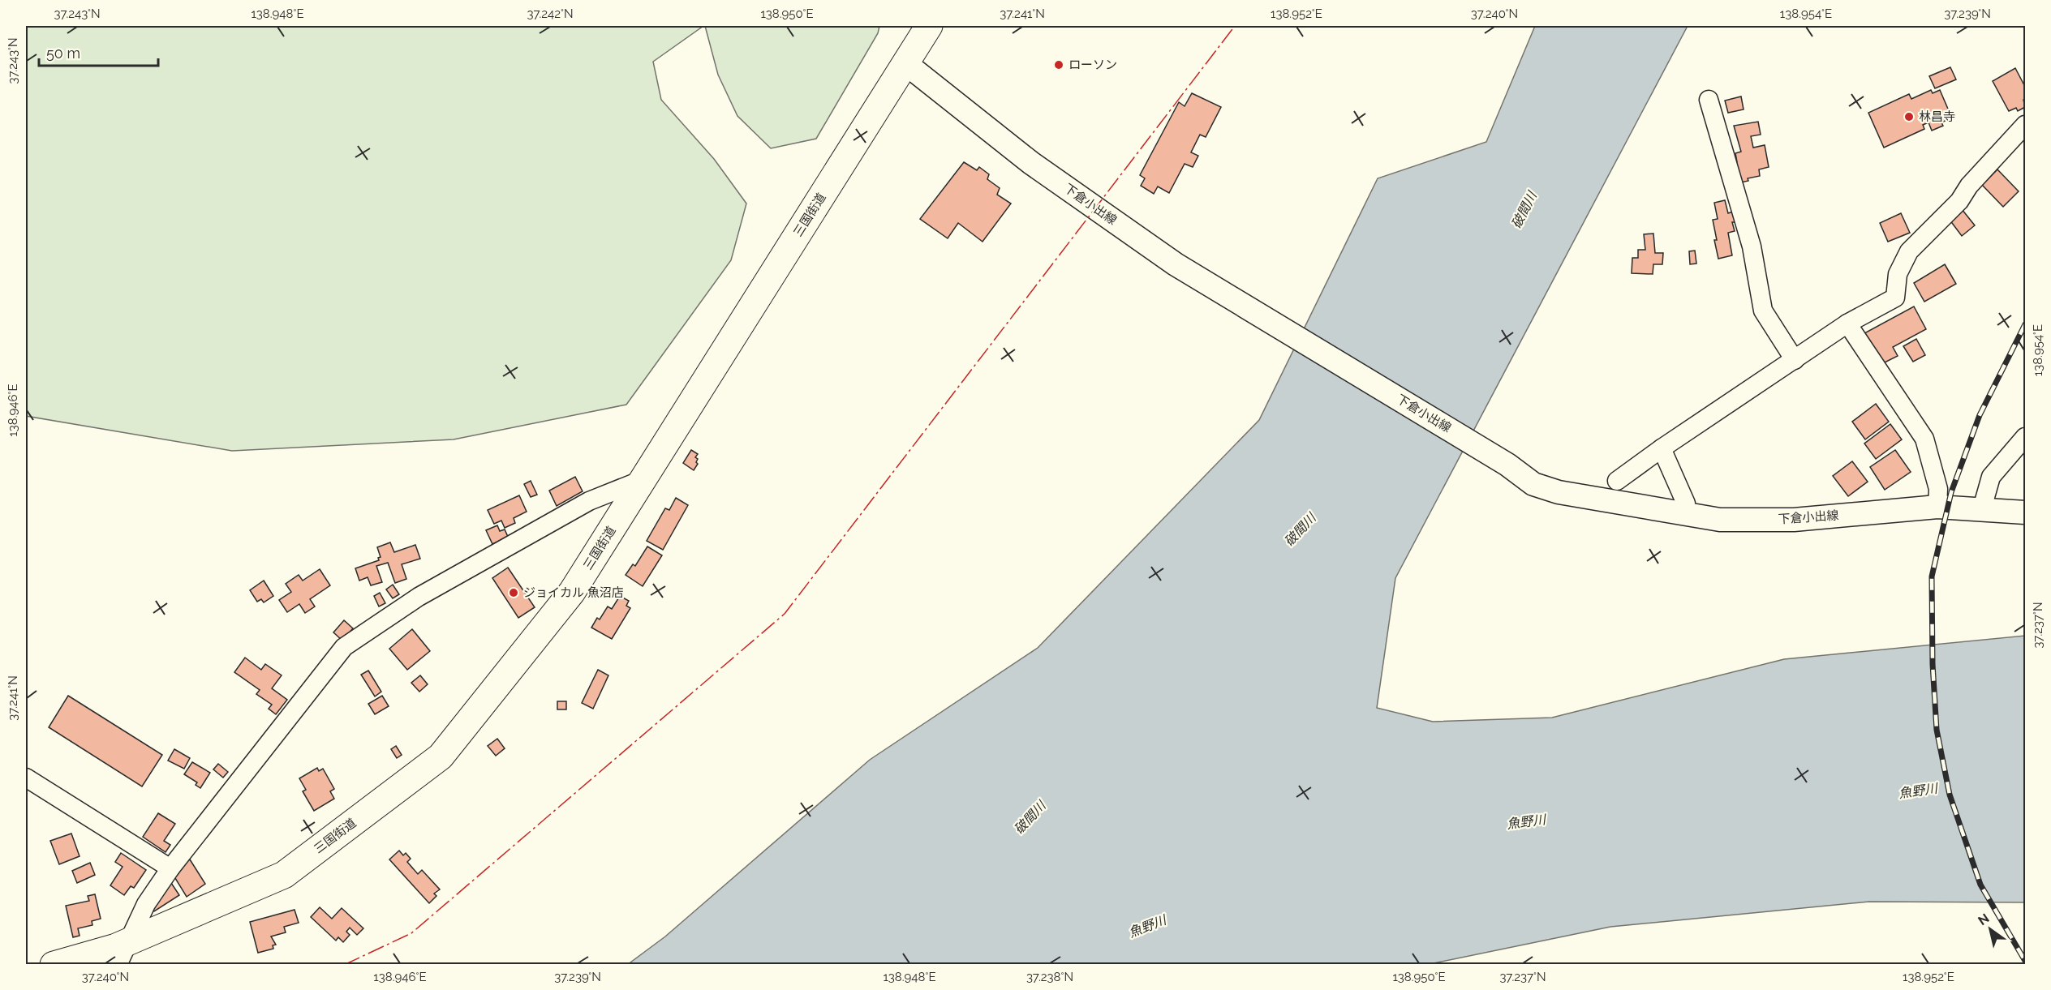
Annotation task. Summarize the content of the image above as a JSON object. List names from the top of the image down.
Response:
{
  "streets": {
    "highway": ["三国街道"],
    "main road": ["下倉小出線"]
  },
  "crossings": [
    ["下倉小出線", "三国街道"]
  ],
  "water": ["破間川", "魚野川"],
  "places": ["ローソン", "林昌寺", "ジョイカル 魚沼店"],
  "scale_bar": "50 m",
  "north": "top left",
  "coordinates": [
    "37.243°N",
    "138.948°E",
    "37.242°N",
    "138.950°E",
    "37.241°N",
    "138.952°E",
    "37.240°N",
    "138.954°E",
    "37.239°N",
    "138.946°E",
    "37.237°N",
    "37.238°N"
  ]
}
